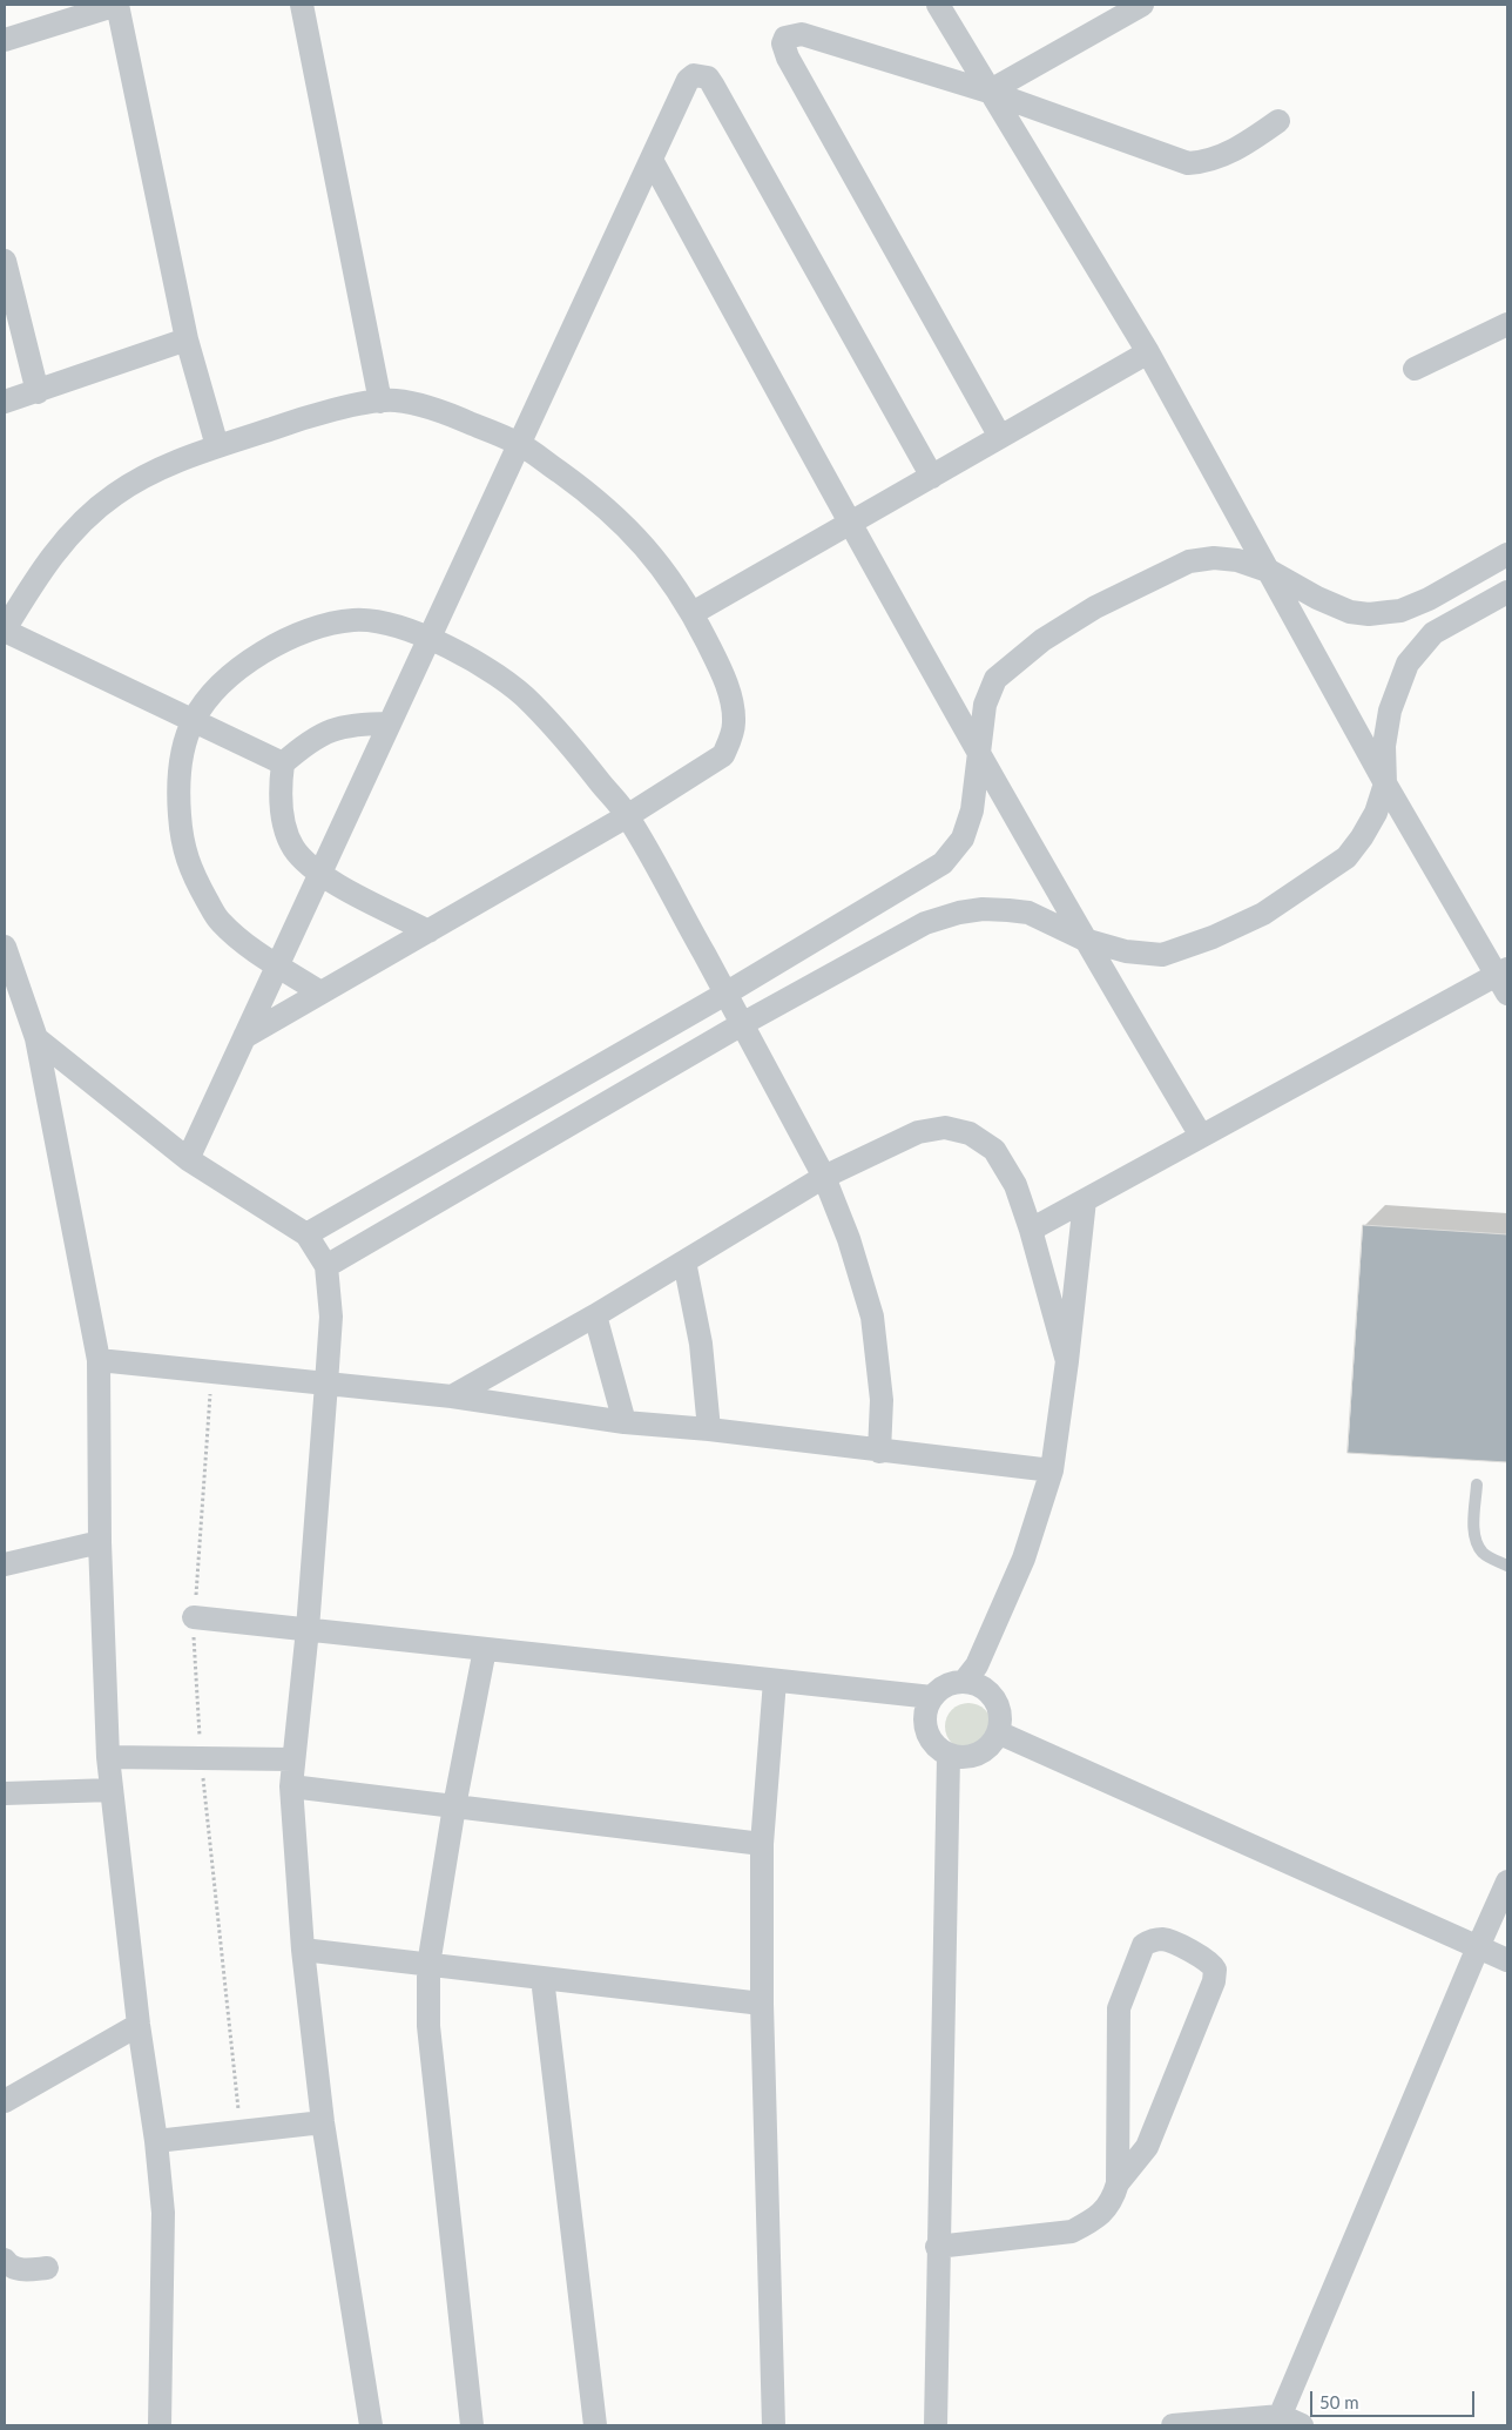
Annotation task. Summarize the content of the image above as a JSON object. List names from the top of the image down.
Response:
{
  "scale_bar": "50 m"
}
